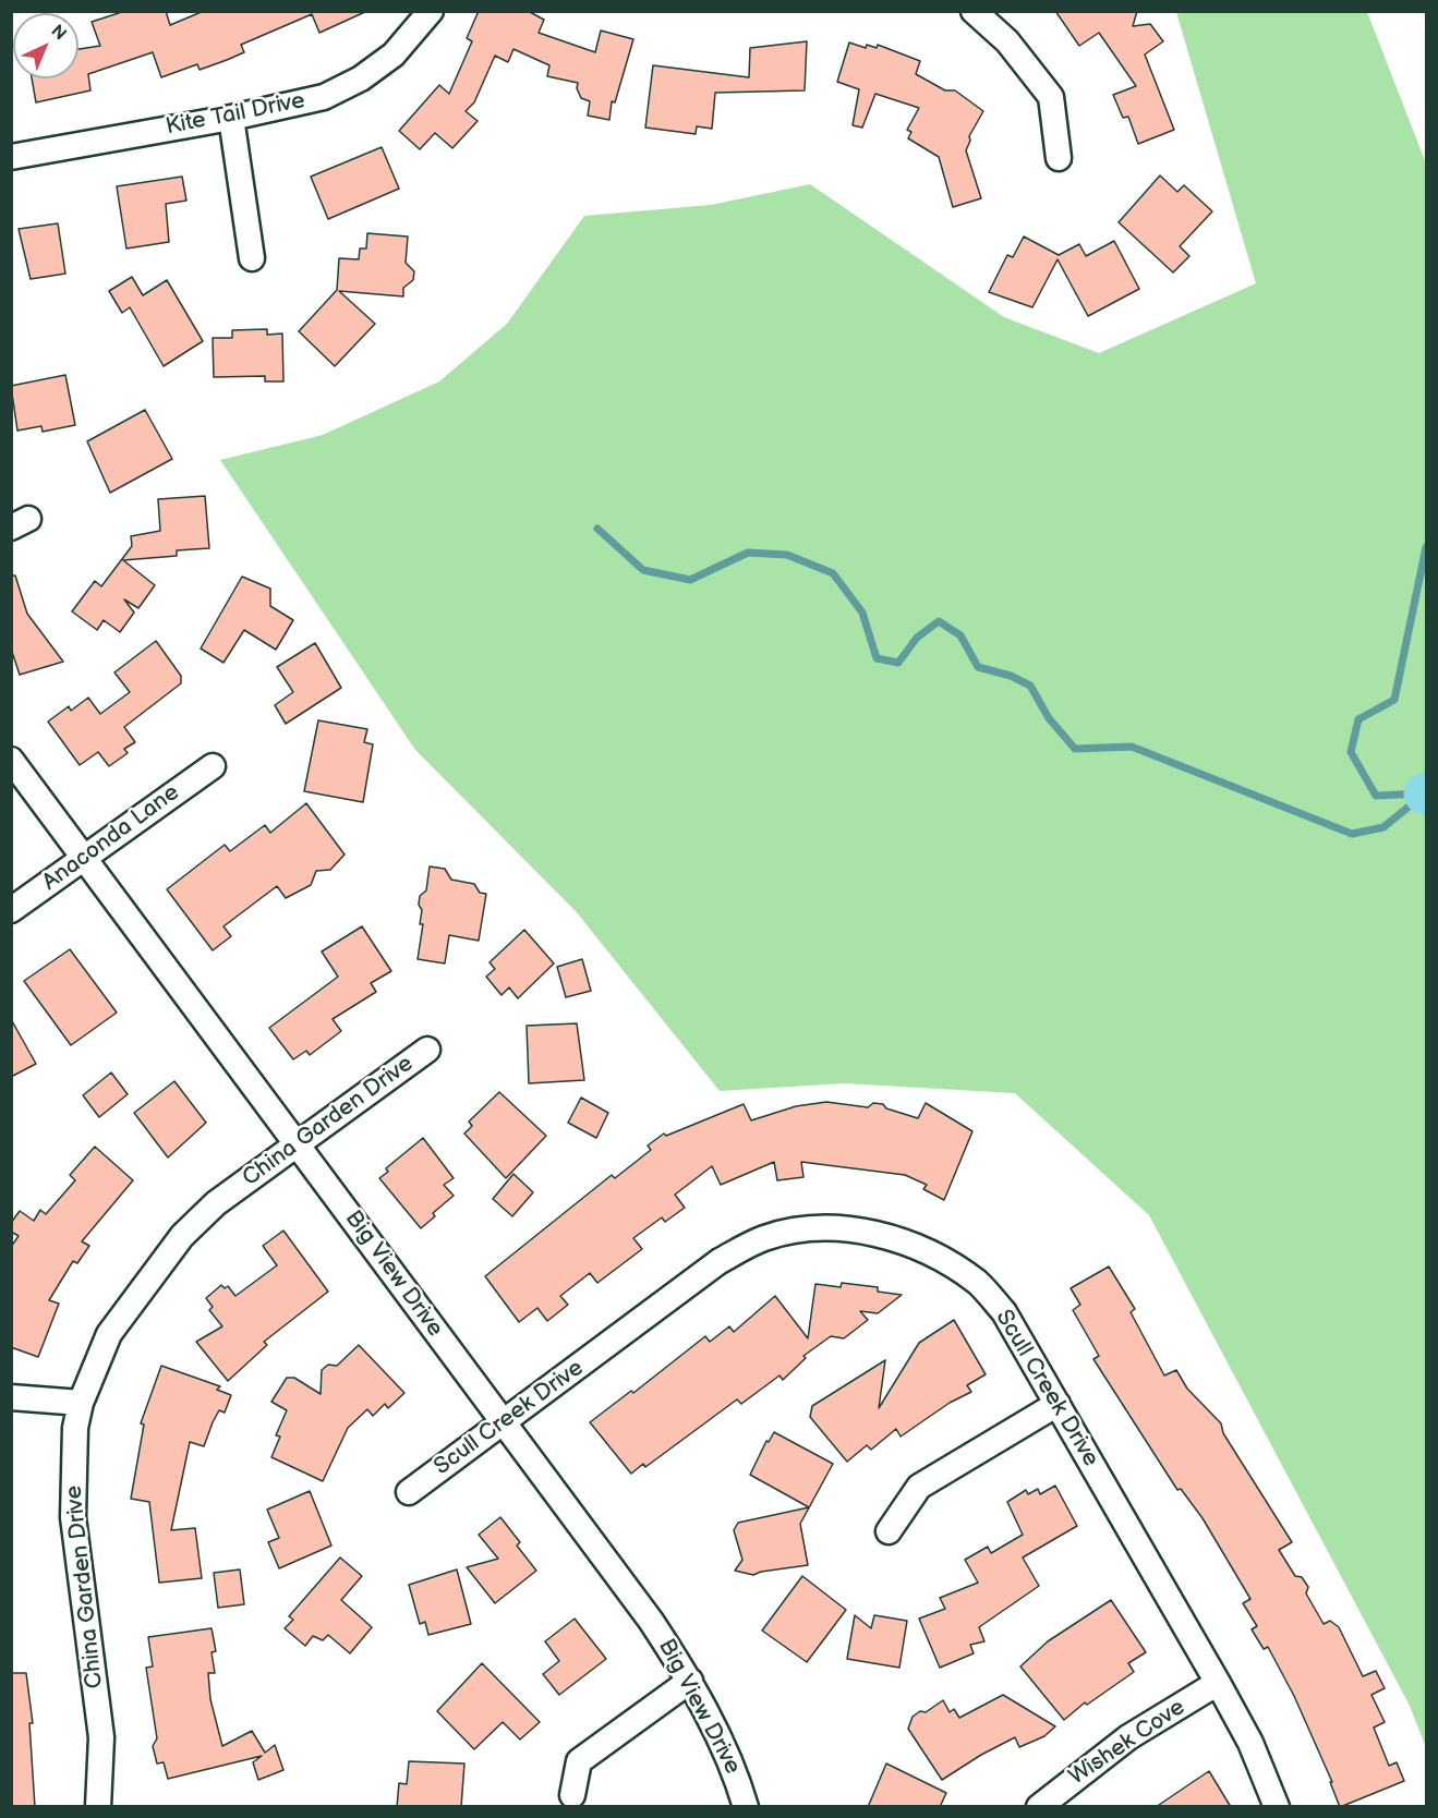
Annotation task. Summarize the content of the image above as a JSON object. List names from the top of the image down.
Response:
{
  "streets": {
    "street": [
      "Kite Tail Drive",
      "Anaconda Lane",
      "China Garden Drive",
      "Big View Drive",
      "Scull Creek Drive",
      "Wishek Cove"
    ]
  },
  "crossings": [
    ["Anaconda Lane", "Big View Drive"],
    ["China Garden Drive", "Big View Drive"],
    ["Big View Drive", "Scull Creek Drive"],
    ["Scull Creek Drive", "Wishek Cove"]
  ],
  "north": "top right"
}
